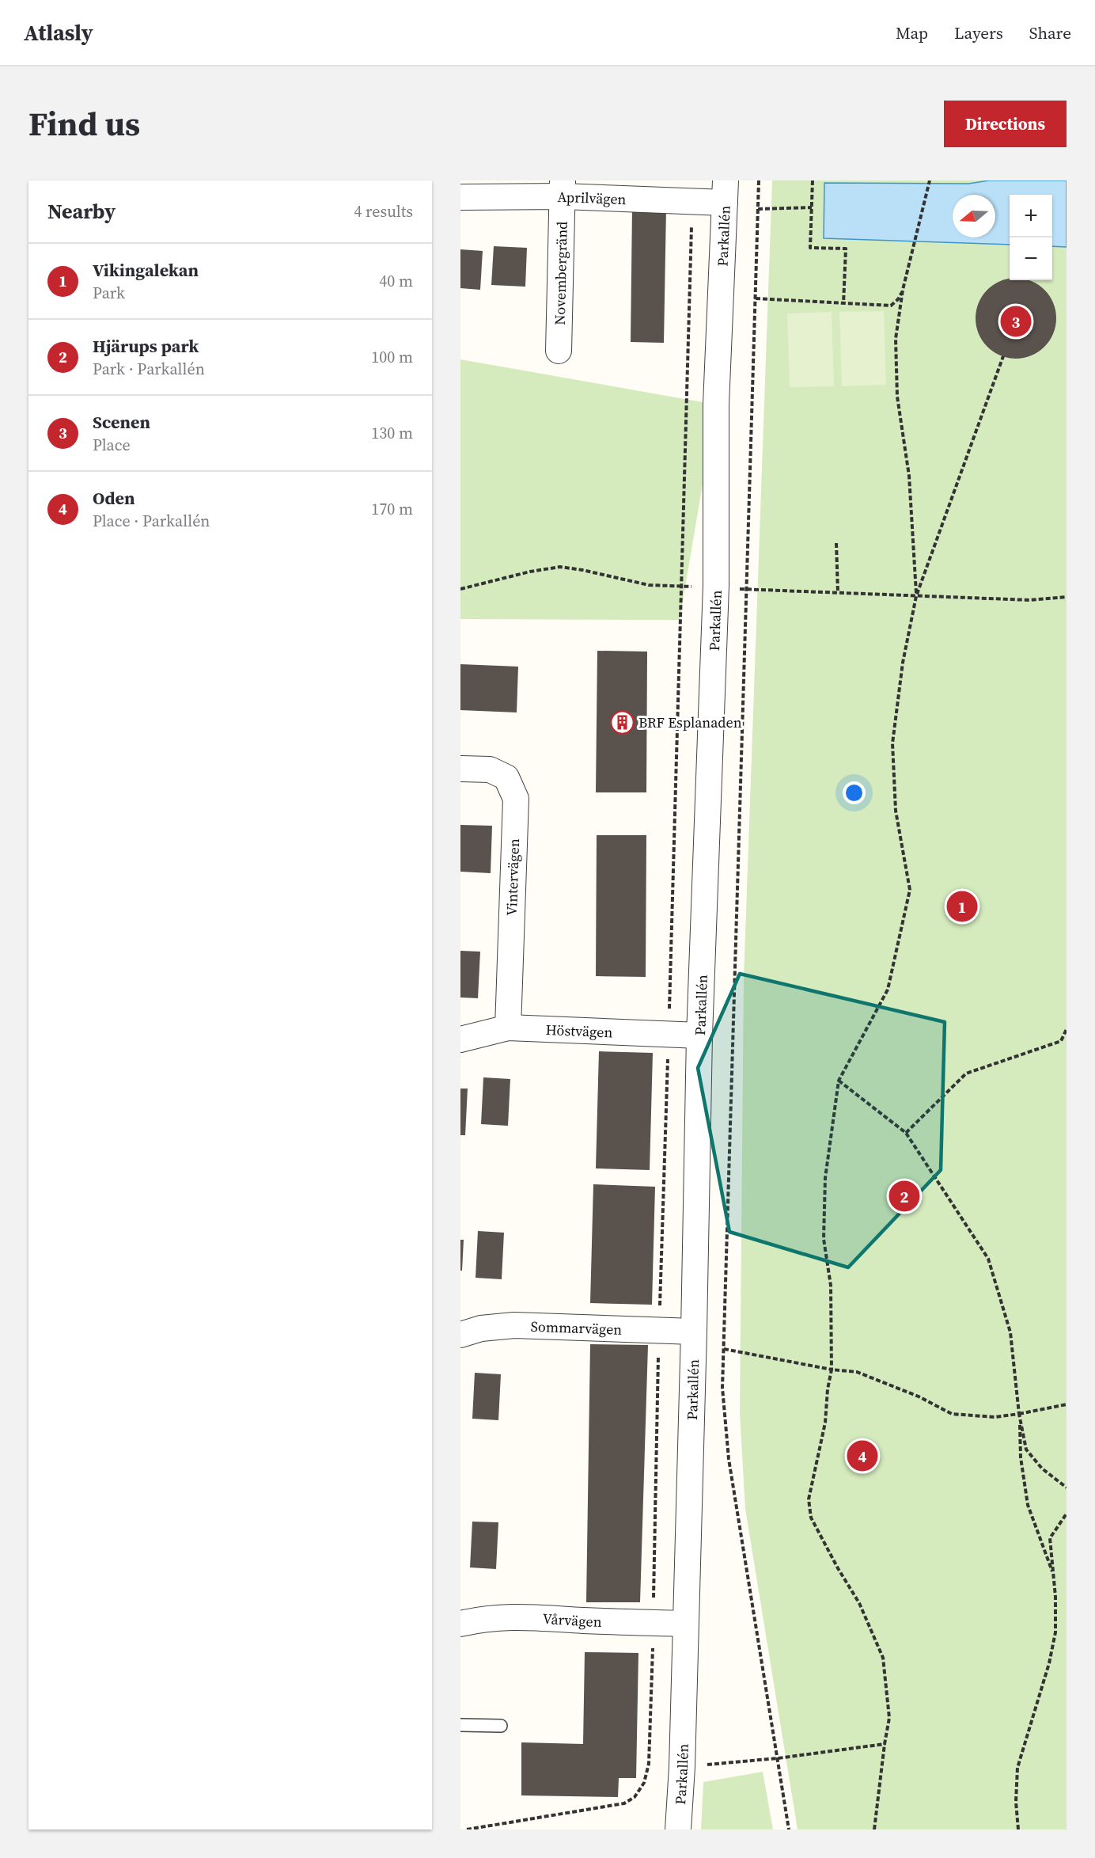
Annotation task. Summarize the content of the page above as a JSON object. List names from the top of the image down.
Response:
{
  "streets": {
    "street": [
      "Aprilvägen",
      "Parkallén",
      "Novembergränd",
      "Vintervägen",
      "Höstvägen",
      "Sommarvägen",
      "Vårvägen"
    ]
  },
  "crossings": [
    ["Aprilvägen", "Parkallén"],
    ["Aprilvägen", "Novembergränd"],
    ["Parkallén", "Höstvägen"],
    ["Parkallén", "Sommarvägen"],
    ["Parkallén", "Vårvägen"],
    ["Vintervägen", "Höstvägen"]
  ],
  "places": {
    "building": ["BRF Esplanaden"]
  },
  "north": "left",
  "page": {
    "header": "Atlasly",
    "nav": ["Map", "Layers", "Share"],
    "title": "Find us",
    "buttons": "Directions",
    "heading": ["Nearby", "4 results"],
    "map_buttons": ["+", "−"],
    "list": [
      {
        "mark": "1",
        "name": "Vikingalekan",
        "note": "Park",
        "value": "40 m"
      },
      {
        "mark": "2",
        "name": "Hjärups park",
        "note": "Park · Parkallén",
        "value": "100 m"
      },
      {
        "mark": "3",
        "name": "Scenen",
        "note": "Place",
        "value": "130 m"
      },
      {
        "mark": "4",
        "name": "Oden",
        "note": "Place · Parkallén",
        "value": "170 m"
      }
    ],
    "pins": [
      "3",
      "1",
      "2",
      "4"
    ]
  }
}
